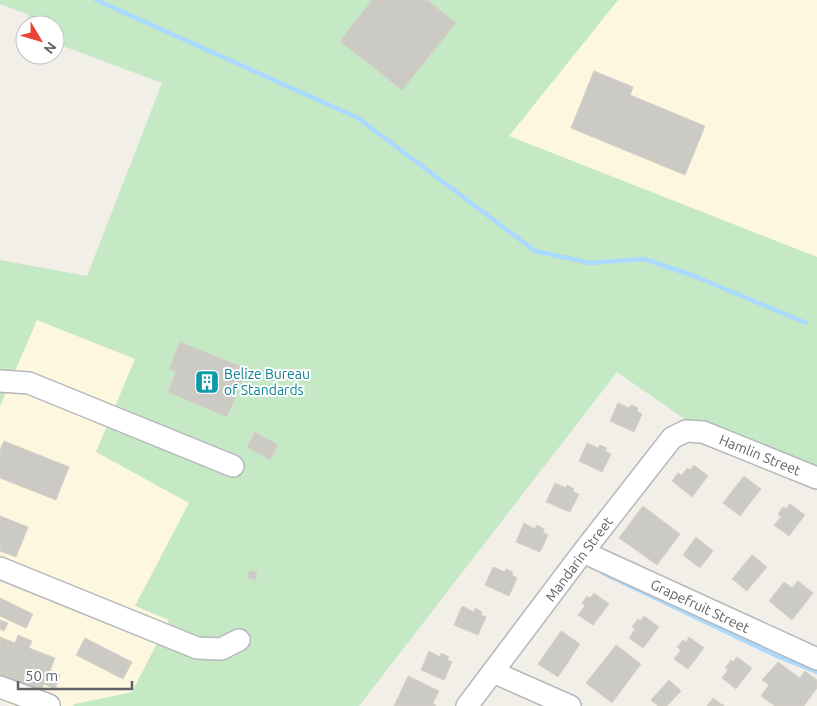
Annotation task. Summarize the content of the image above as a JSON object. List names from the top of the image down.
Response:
{
  "streets": {
    "street": ["Hamlin Street", "Mandarin Street", "Grapefruit Street"]
  },
  "crossings": [
    ["Hamlin Street", "Mandarin Street"],
    ["Mandarin Street", "Grapefruit Street"]
  ],
  "places": {
    "building": ["Belize Bureau of Standards"]
  },
  "scale_bar": "50 m",
  "north": "bottom right"
}
